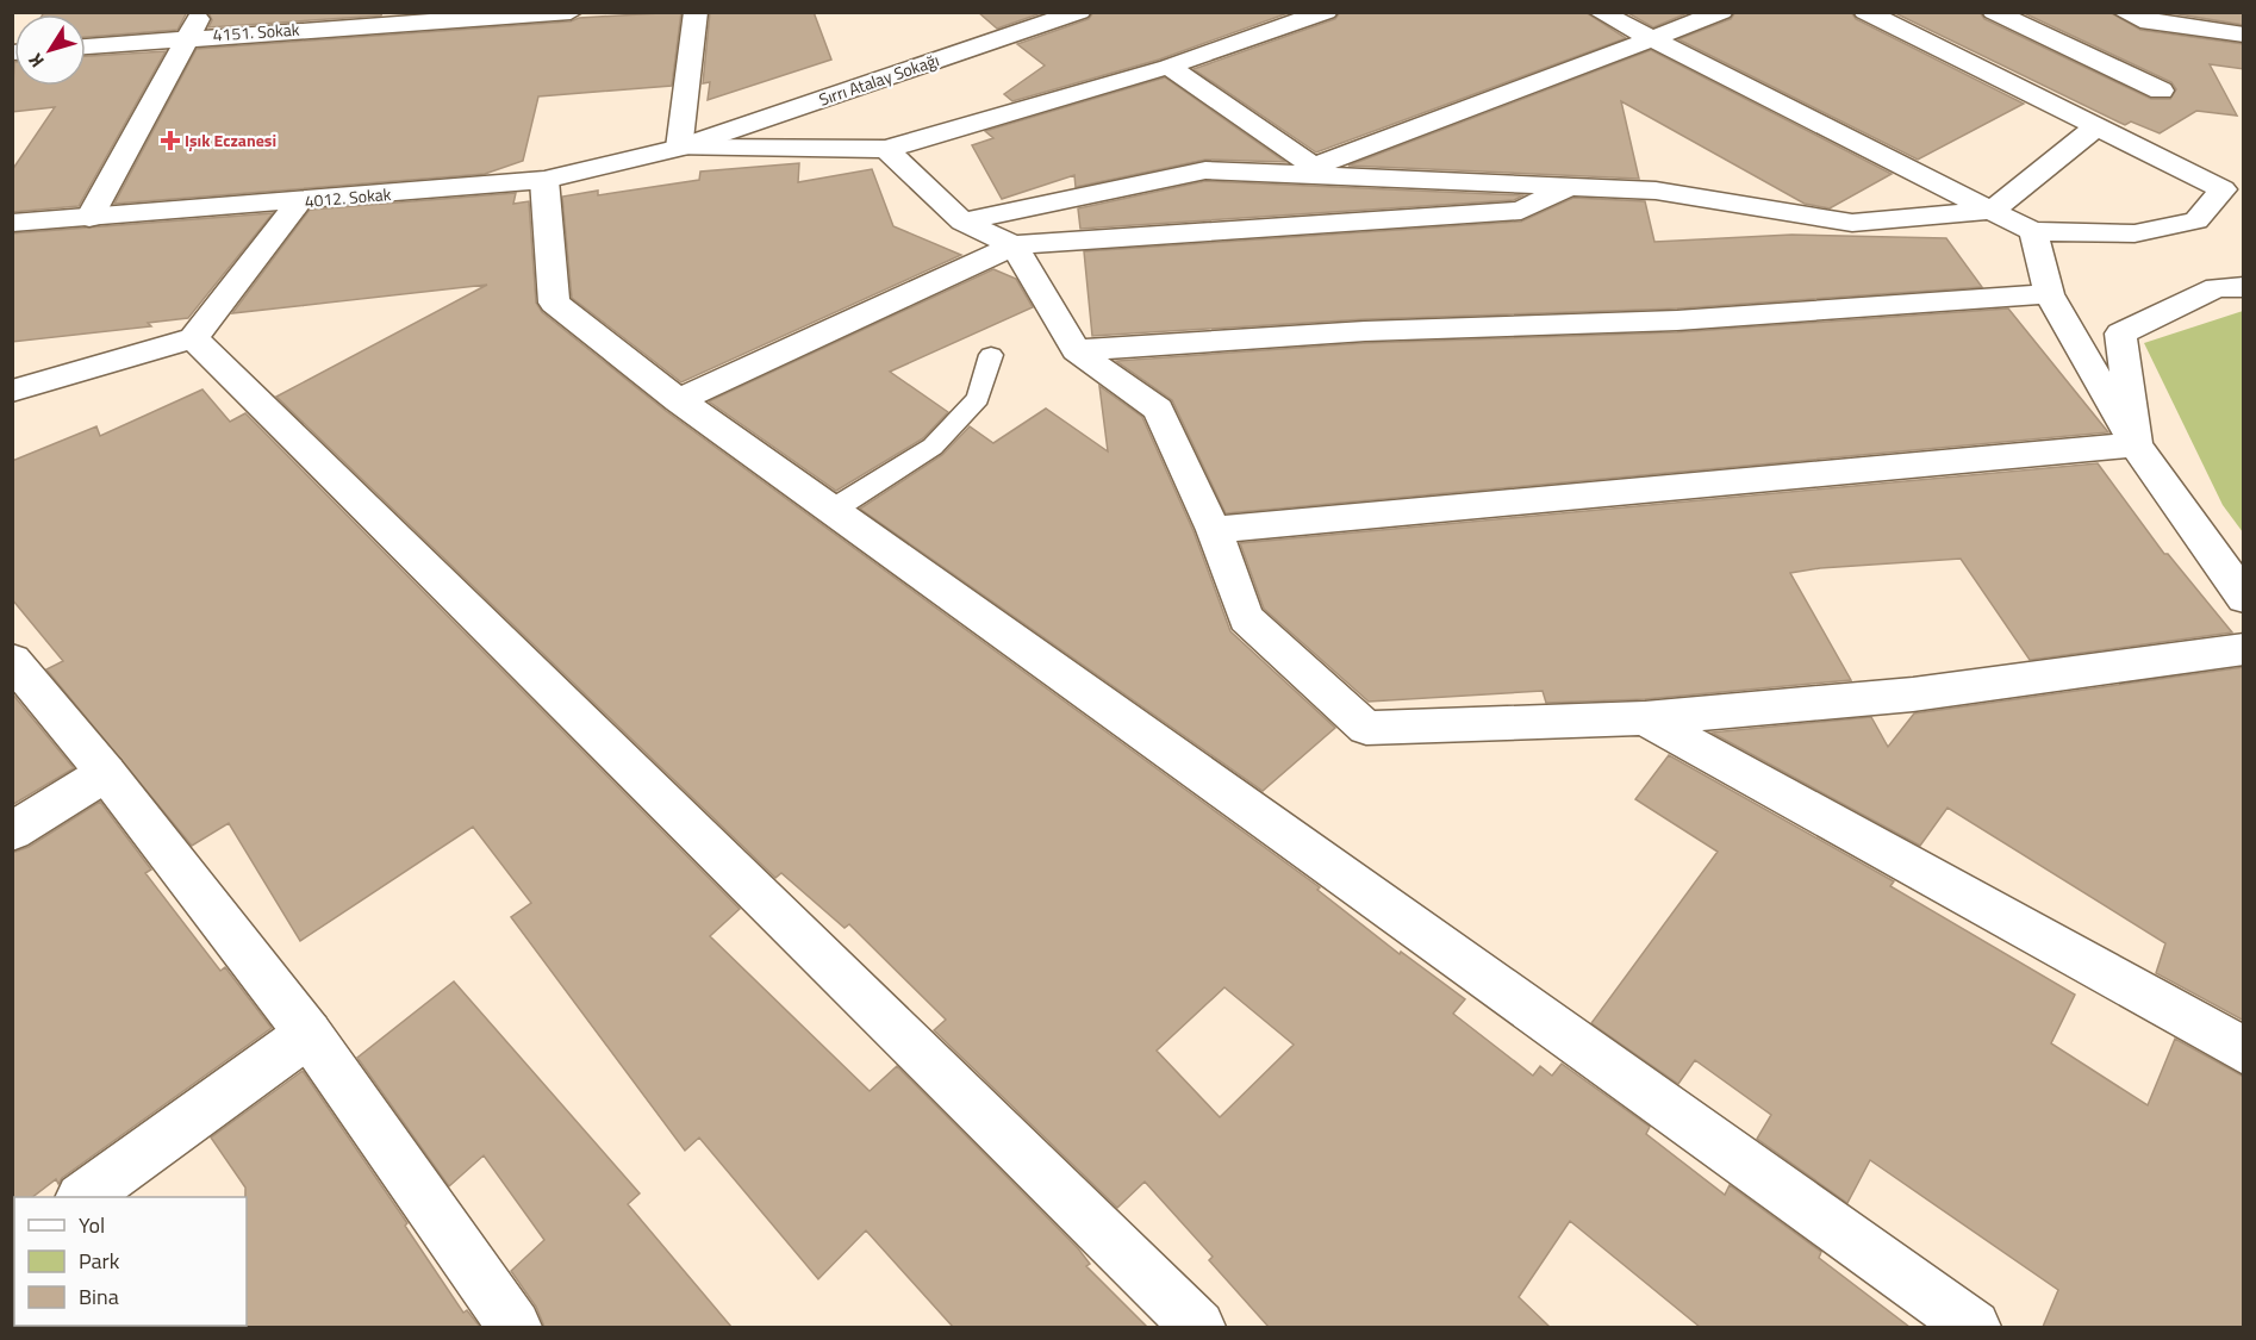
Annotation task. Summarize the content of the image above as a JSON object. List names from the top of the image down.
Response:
{
  "streets": {
    "street": ["4151. Sokak", "Sırrı Atalay Sokağı", "4012. Sokak"]
  },
  "crossings": [
    ["Sırrı Atalay Sokağı", "4012. Sokak"]
  ],
  "places": {
    "health": ["Işık Eczanesi"]
  },
  "legend": ["Yol", "Park", "Bina"],
  "north": "bottom left"
}
